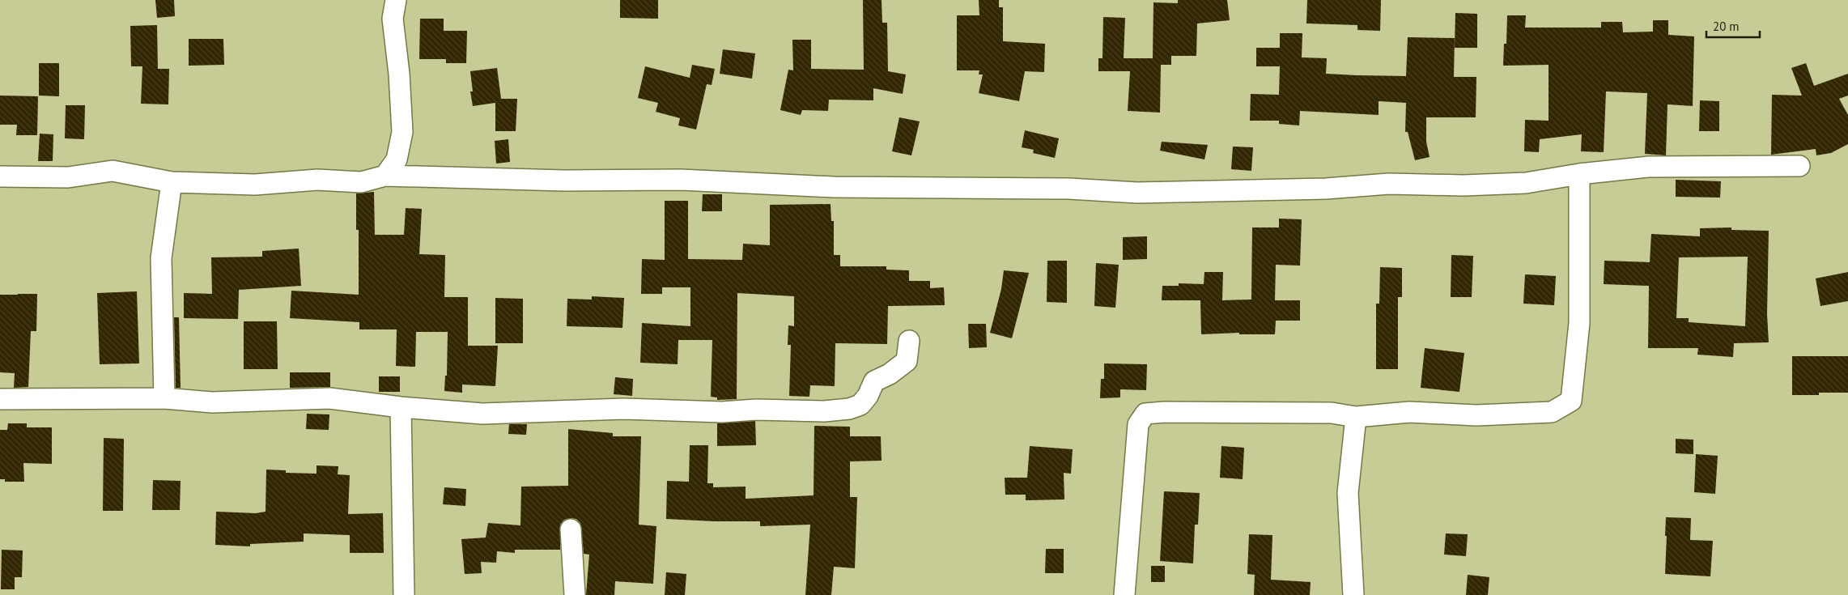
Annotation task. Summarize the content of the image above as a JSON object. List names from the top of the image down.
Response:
{
  "scale_bar": "20 m"
}
